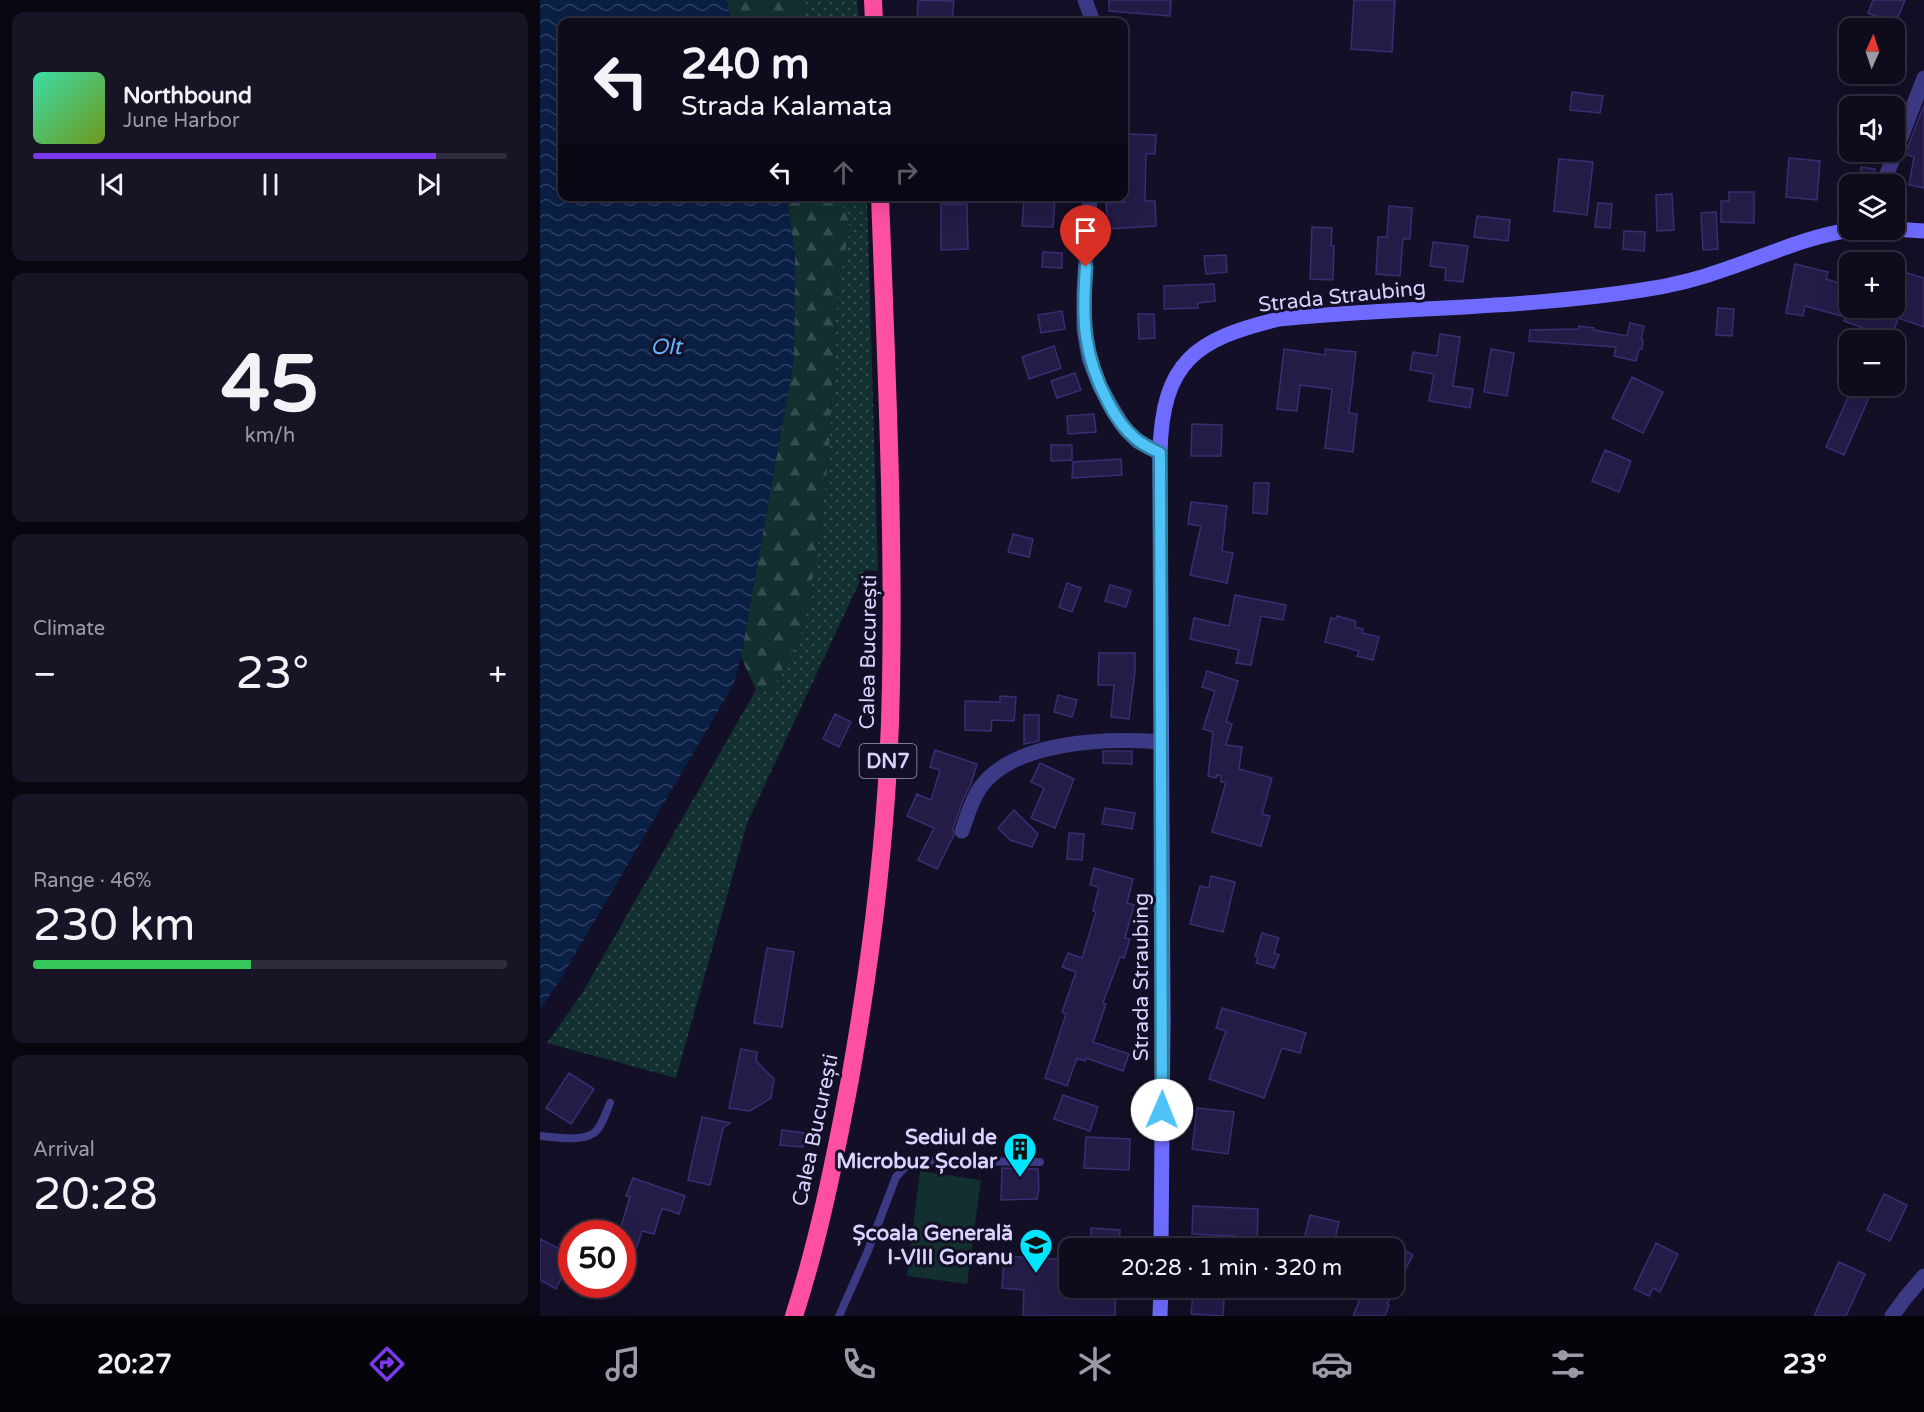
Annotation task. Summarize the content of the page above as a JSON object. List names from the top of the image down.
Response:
{
  "streets": {
    "highway": ["Calea București", "DN7"],
    "main road": ["Strada Straubing"]
  },
  "water": ["Olt"],
  "places": {
    "building": ["Sediul de Microbuz Școlar"],
    "school or university": ["Școala Generală I-VIII Goranu"]
  },
  "north": "top",
  "page": {
    "map_buttons": ["+", "−"],
    "turn": ["240 m", "Strada Kalamata"],
    "song": ["Northbound", "June Harbor"],
    "tile": [
      ["45", "km/h"],
      "Climate",
      ["Range · 46%", "230 km"],
      ["Arrival", "20:28"]
    ],
    "heat": ["−", "23°", "+"],
    "limit": "50",
    "trip": "20:28 · 1 min · 320 m",
    "tabs": ["20:27", "23°"]
  }
}
